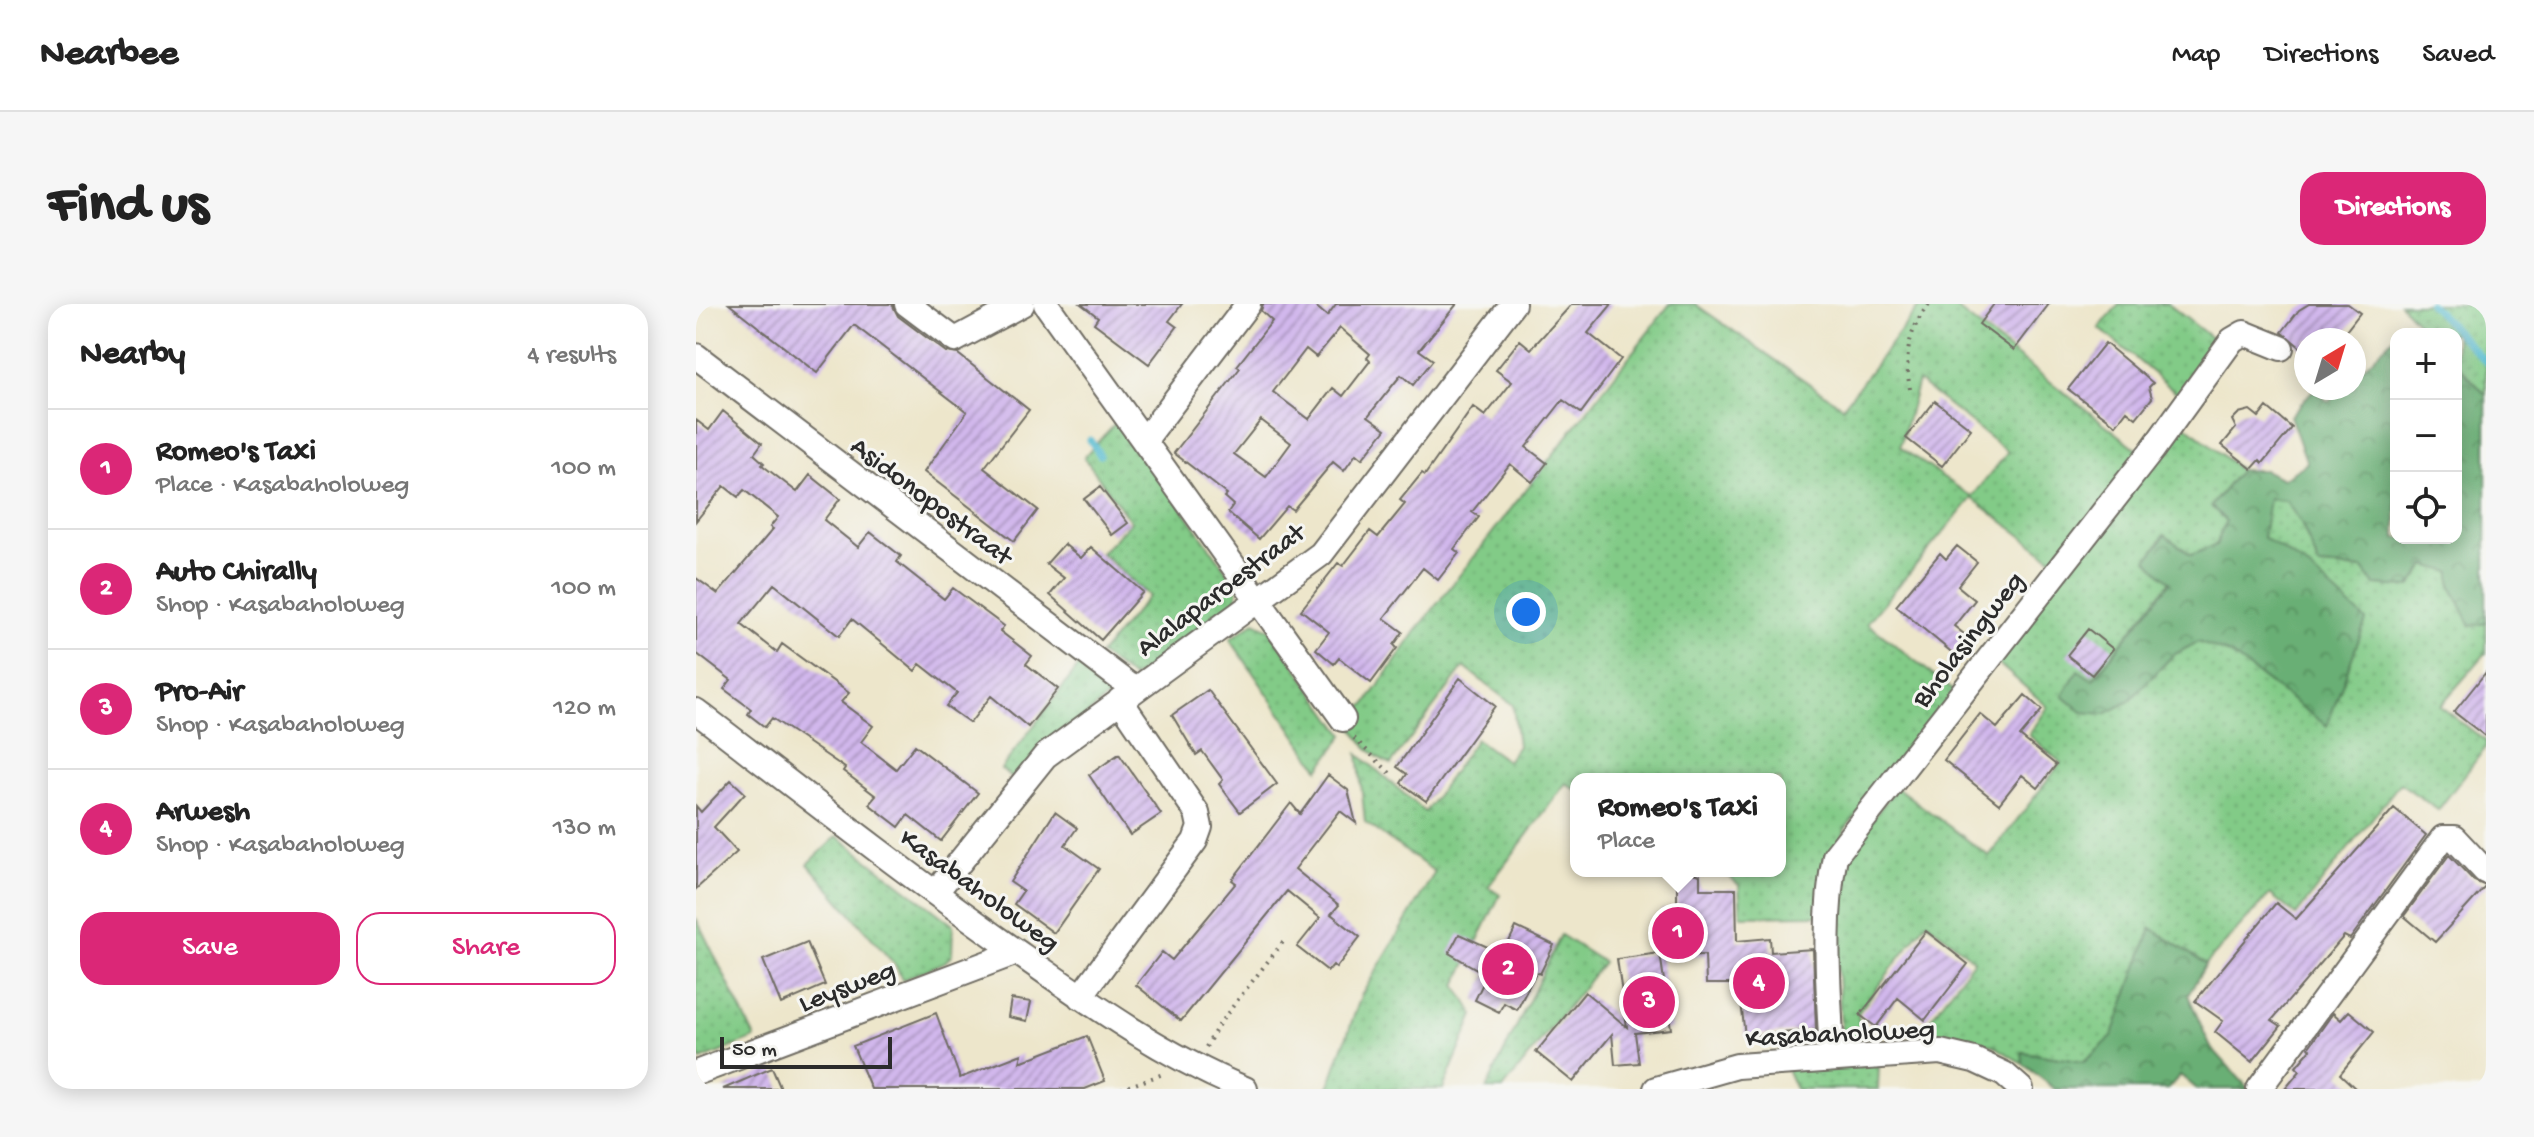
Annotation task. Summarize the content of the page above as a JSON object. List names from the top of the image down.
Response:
{
  "streets": {
    "street": [
      "Asidonopostraat",
      "Alalaparoestraat",
      "Bholasingweg",
      "Kasabaholoweg",
      "Leysweg"
    ]
  },
  "crossings": [
    ["Asidonopostraat", "Alalaparoestraat"],
    ["Asidonopostraat", "Kasabaholoweg"],
    ["Alalaparoestraat", "Kasabaholoweg"],
    ["Bholasingweg", "Kasabaholoweg"],
    ["Kasabaholoweg", "Leysweg"]
  ],
  "scale_bar": "50 m",
  "north": "top right",
  "page": {
    "header": "Nearbee",
    "nav": ["Map", "Directions", "Saved"],
    "buttons": [
      "Directions",
      ["Save", "Share"]
    ],
    "title": "Find us",
    "heading": ["Nearby", "4 results"],
    "map_buttons": ["+", "−"],
    "list": [
      {
        "mark": "1",
        "name": "Romeo's Taxi",
        "note": "Place · Kasabaholoweg",
        "value": "100 m"
      },
      {
        "mark": "2",
        "name": "Auto Chirally",
        "note": "Shop · Kasabaholoweg",
        "value": "100 m"
      },
      {
        "mark": "3",
        "name": "Pro-Air",
        "note": "Shop · Kasabaholoweg",
        "value": "120 m"
      },
      {
        "mark": "4",
        "name": "Arwesh",
        "note": "Shop · Kasabaholoweg",
        "value": "130 m"
      }
    ],
    "popup": ["Romeo's Taxi", "Place"],
    "pins": [
      "1",
      "2",
      "4",
      "3"
    ],
    "scale": "50 m"
  }
}
